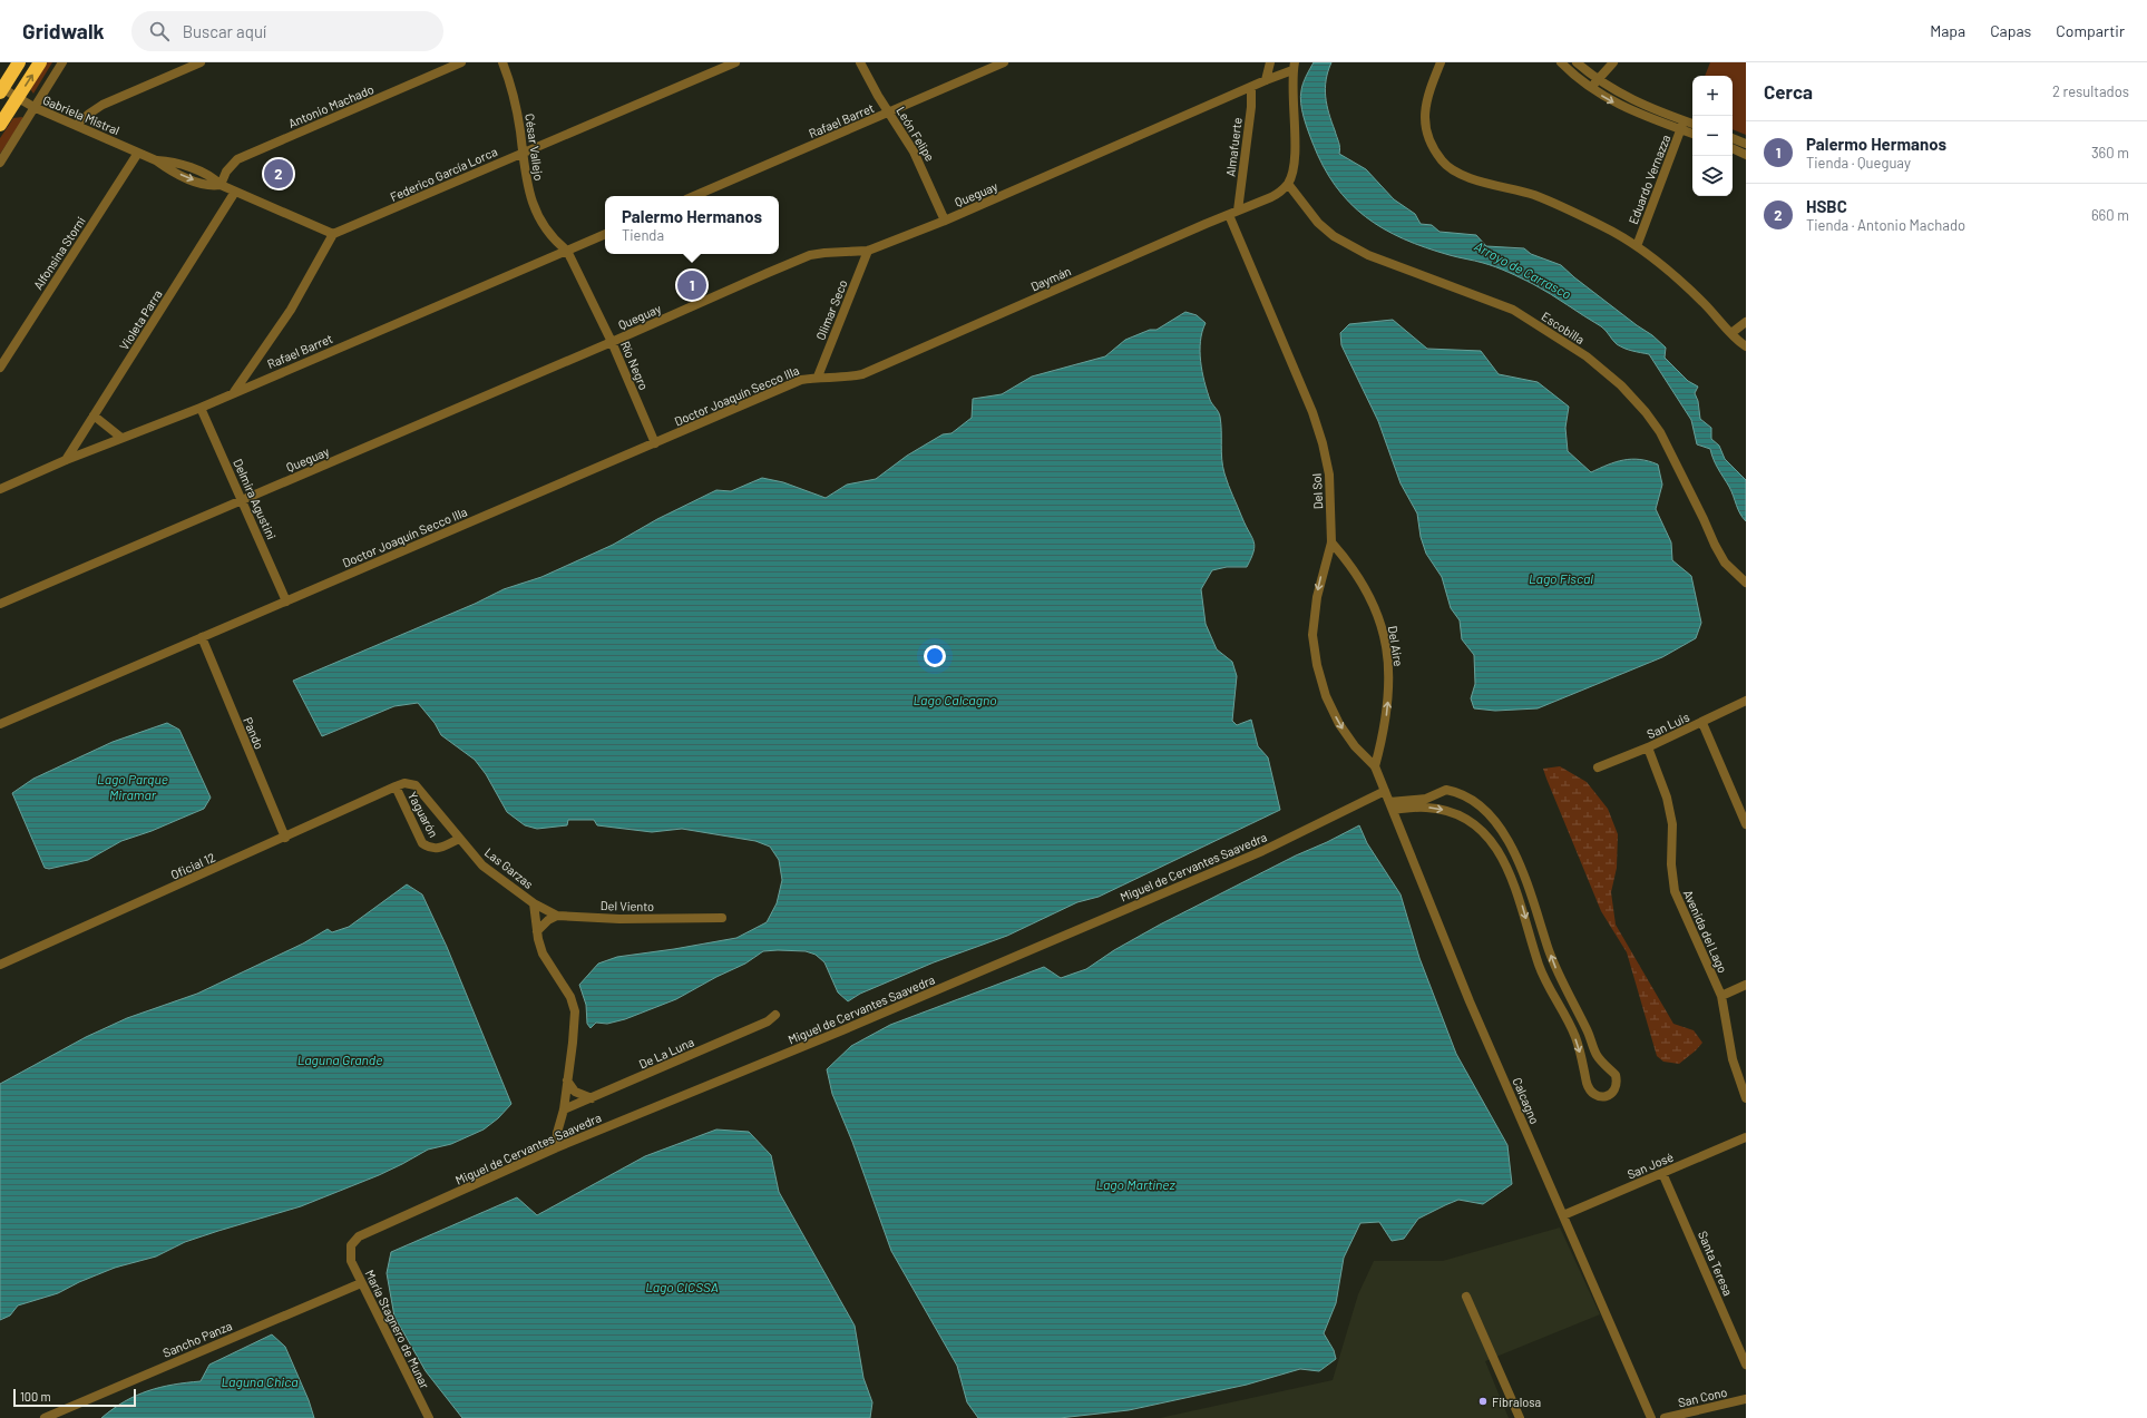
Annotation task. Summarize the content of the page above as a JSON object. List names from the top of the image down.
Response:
{
  "streets": {
    "street": [
      "Antonio Machado",
      "Gabriela Mistral",
      "Rafael Barret",
      "León Felipe",
      "César Vallejo",
      "Almafuerte",
      "Federico García Lorca",
      "Eduardo Vernazza",
      "Queguay",
      "Alfonsina Storni",
      "Daymán",
      "Olimar Seco",
      "Violeta Parra",
      "Escobilla",
      "Río Negro",
      "Doctor Joaquín Secco Illa",
      "Del Sol",
      "Delmira Agustini",
      "Del Aire",
      "San Luis",
      "Pando",
      "Yaguarón",
      "Oficial 12",
      "Miguel de Cervantes Saavedra",
      "Las Garzas",
      "Del Viento",
      "Avenida del Lago",
      "De La Luna",
      "Calcagno",
      "San José",
      "Santa Teresa",
      "María Stagnero de Munar",
      "Sancho Panza",
      "San Cono"
    ]
  },
  "crossings": [
    ["Antonio Machado", "Gabriela Mistral"],
    ["Gabriela Mistral", "Federico García Lorca"],
    ["Gabriela Mistral", "Alfonsina Storni"],
    ["Gabriela Mistral", "Violeta Parra"],
    ["Rafael Barret", "León Felipe"],
    ["Rafael Barret", "César Vallejo"],
    ["Rafael Barret", "Violeta Parra"],
    ["Rafael Barret", "Río Negro"],
    ["Rafael Barret", "Delmira Agustini"],
    ["León Felipe", "Queguay"],
    ["César Vallejo", "Federico García Lorca"],
    ["César Vallejo", "Río Negro"],
    ["Almafuerte", "Queguay"],
    ["Almafuerte", "Daymán"],
    ["Queguay", "Olimar Seco"],
    ["Queguay", "Río Negro"],
    ["Queguay", "Delmira Agustini"],
    ["Daymán", "Olimar Seco"],
    ["Daymán", "Escobilla"],
    ["Daymán", "Doctor Joaquín Secco Illa"],
    ["Daymán", "Del Sol"],
    ["Olimar Seco", "Doctor Joaquín Secco Illa"],
    ["Río Negro", "Doctor Joaquín Secco Illa"],
    ["Doctor Joaquín Secco Illa", "Delmira Agustini"],
    ["Doctor Joaquín Secco Illa", "Pando"],
    ["Del Sol", "Del Aire"],
    ["Del Sol", "Calcagno"],
    ["Del Aire", "Calcagno"],
    ["San Luis", "Avenida del Lago"],
    ["Pando", "Oficial 12"],
    ["Yaguarón", "Oficial 12"],
    ["Yaguarón", "Las Garzas"],
    ["Oficial 12", "Las Garzas"],
    ["Miguel de Cervantes Saavedra", "Las Garzas"],
    ["Miguel de Cervantes Saavedra", "Calcagno"],
    ["Miguel de Cervantes Saavedra", "María Stagnero de Munar"],
    ["Las Garzas", "De La Luna"],
    ["Calcagno", "San José"],
    ["San José", "Santa Teresa"],
    ["María Stagnero de Munar", "Sancho Panza"]
  ],
  "one_way": ["Del Sol", "Del Aire"],
  "water": [
    "Arroyo de Carrasco",
    "Lago Fiscal",
    "Lago Calcagno",
    "Lago Parque Miramar",
    "Laguna Grande",
    "Lago Martínez",
    "Lago CICSSA",
    "Laguna Chica"
  ],
  "places": ["Fibralosa"],
  "scale_bar": "100 m",
  "page": {
    "header": "Gridwalk",
    "search": "Buscar aquí",
    "nav": ["Mapa", "Capas", "Compartir"],
    "heading": ["Cerca", "2 resultados"],
    "map_buttons": ["+", "−"],
    "list": [
      {
        "mark": "1",
        "name": "Palermo Hermanos",
        "note": "Tienda · Queguay",
        "value": "360 m"
      },
      {
        "mark": "2",
        "name": "HSBC",
        "note": "Tienda · Antonio Machado",
        "value": "660 m"
      }
    ],
    "pins": ["2", "1"],
    "popup": ["Palermo Hermanos", "Tienda"],
    "scale": "100 m"
  }
}
